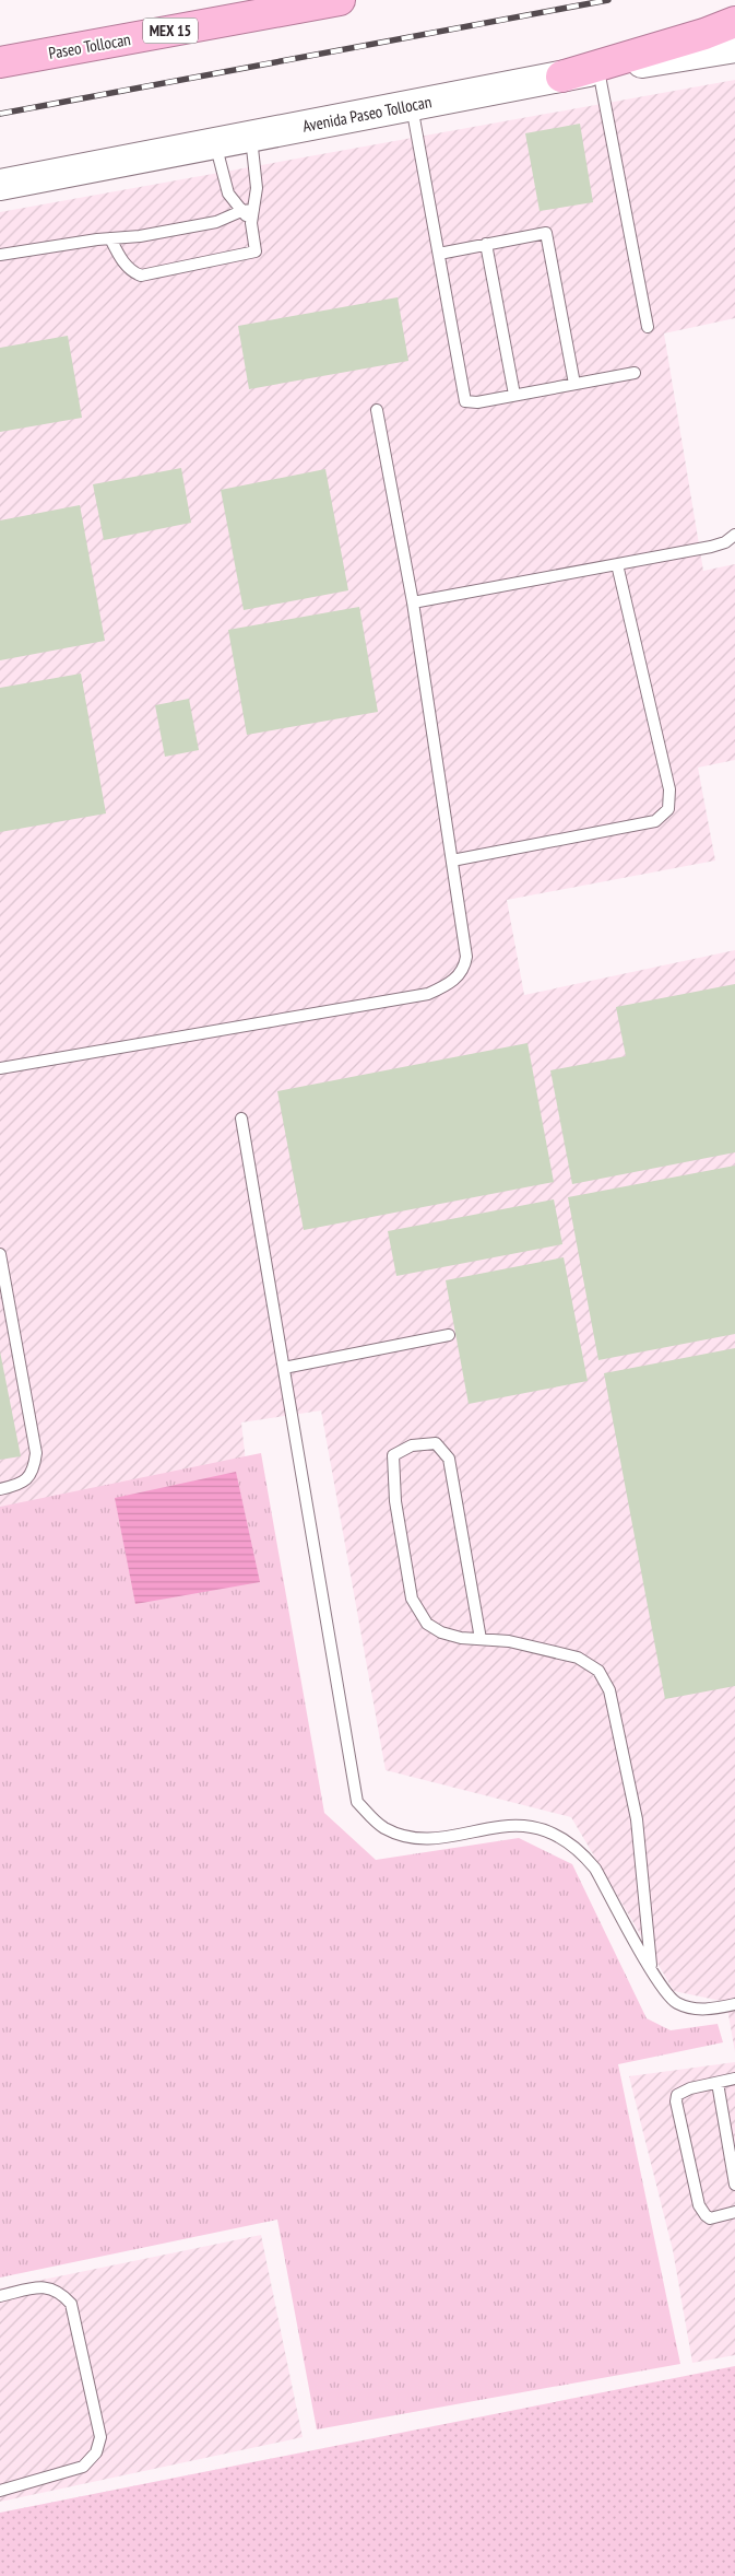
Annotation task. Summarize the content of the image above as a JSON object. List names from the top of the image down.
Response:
{
  "streets": {
    "highway": ["MEX 15", "Paseo Tollocan"],
    "main road": ["Avenida Paseo Tollocan"]
  }
}
